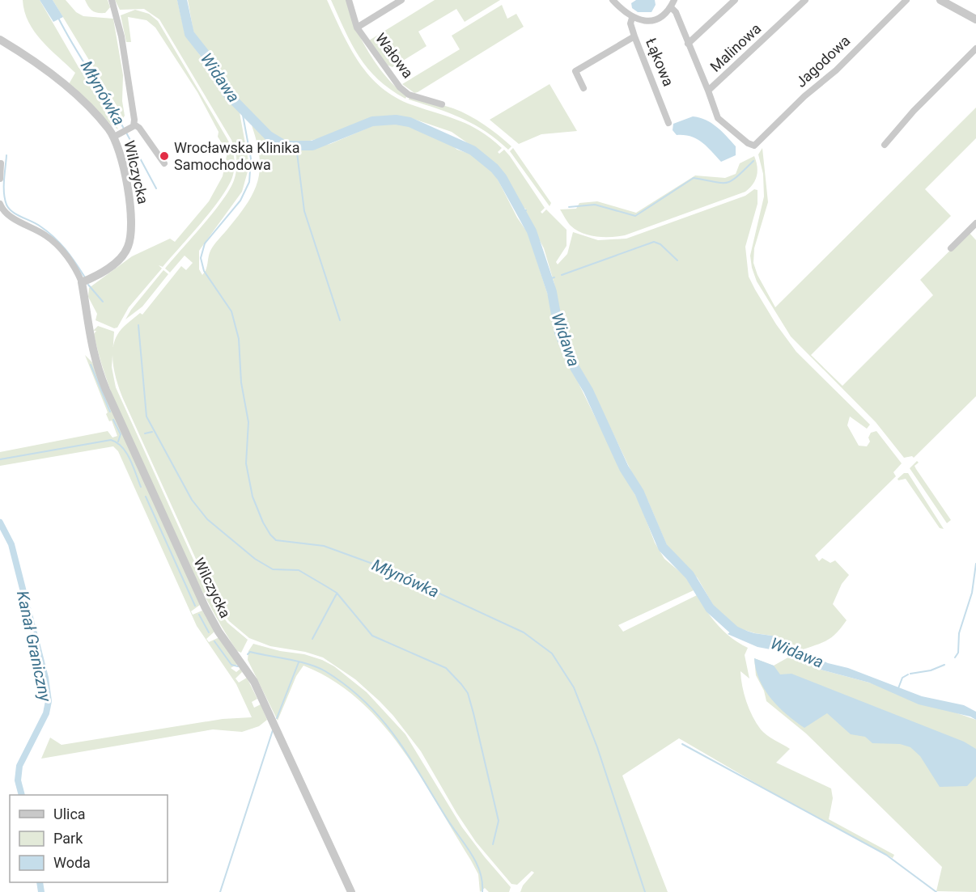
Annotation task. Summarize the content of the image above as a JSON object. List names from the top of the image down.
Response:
{
  "streets": {
    "street": [
      "Malinowa",
      "Wałowa",
      "Jagodowa",
      "Łąkowa",
      "Wilczycka"
    ]
  },
  "crossings": [
    ["Malinowa", "Jagodowa"],
    ["Malinowa", "Łąkowa"]
  ],
  "water": ["Widawa", "Młynówka", "Kanał Graniczny"],
  "places": ["Wrocławska Klinika Samochodowa"],
  "legend": ["Ulica", "Park", "Woda"]
}
